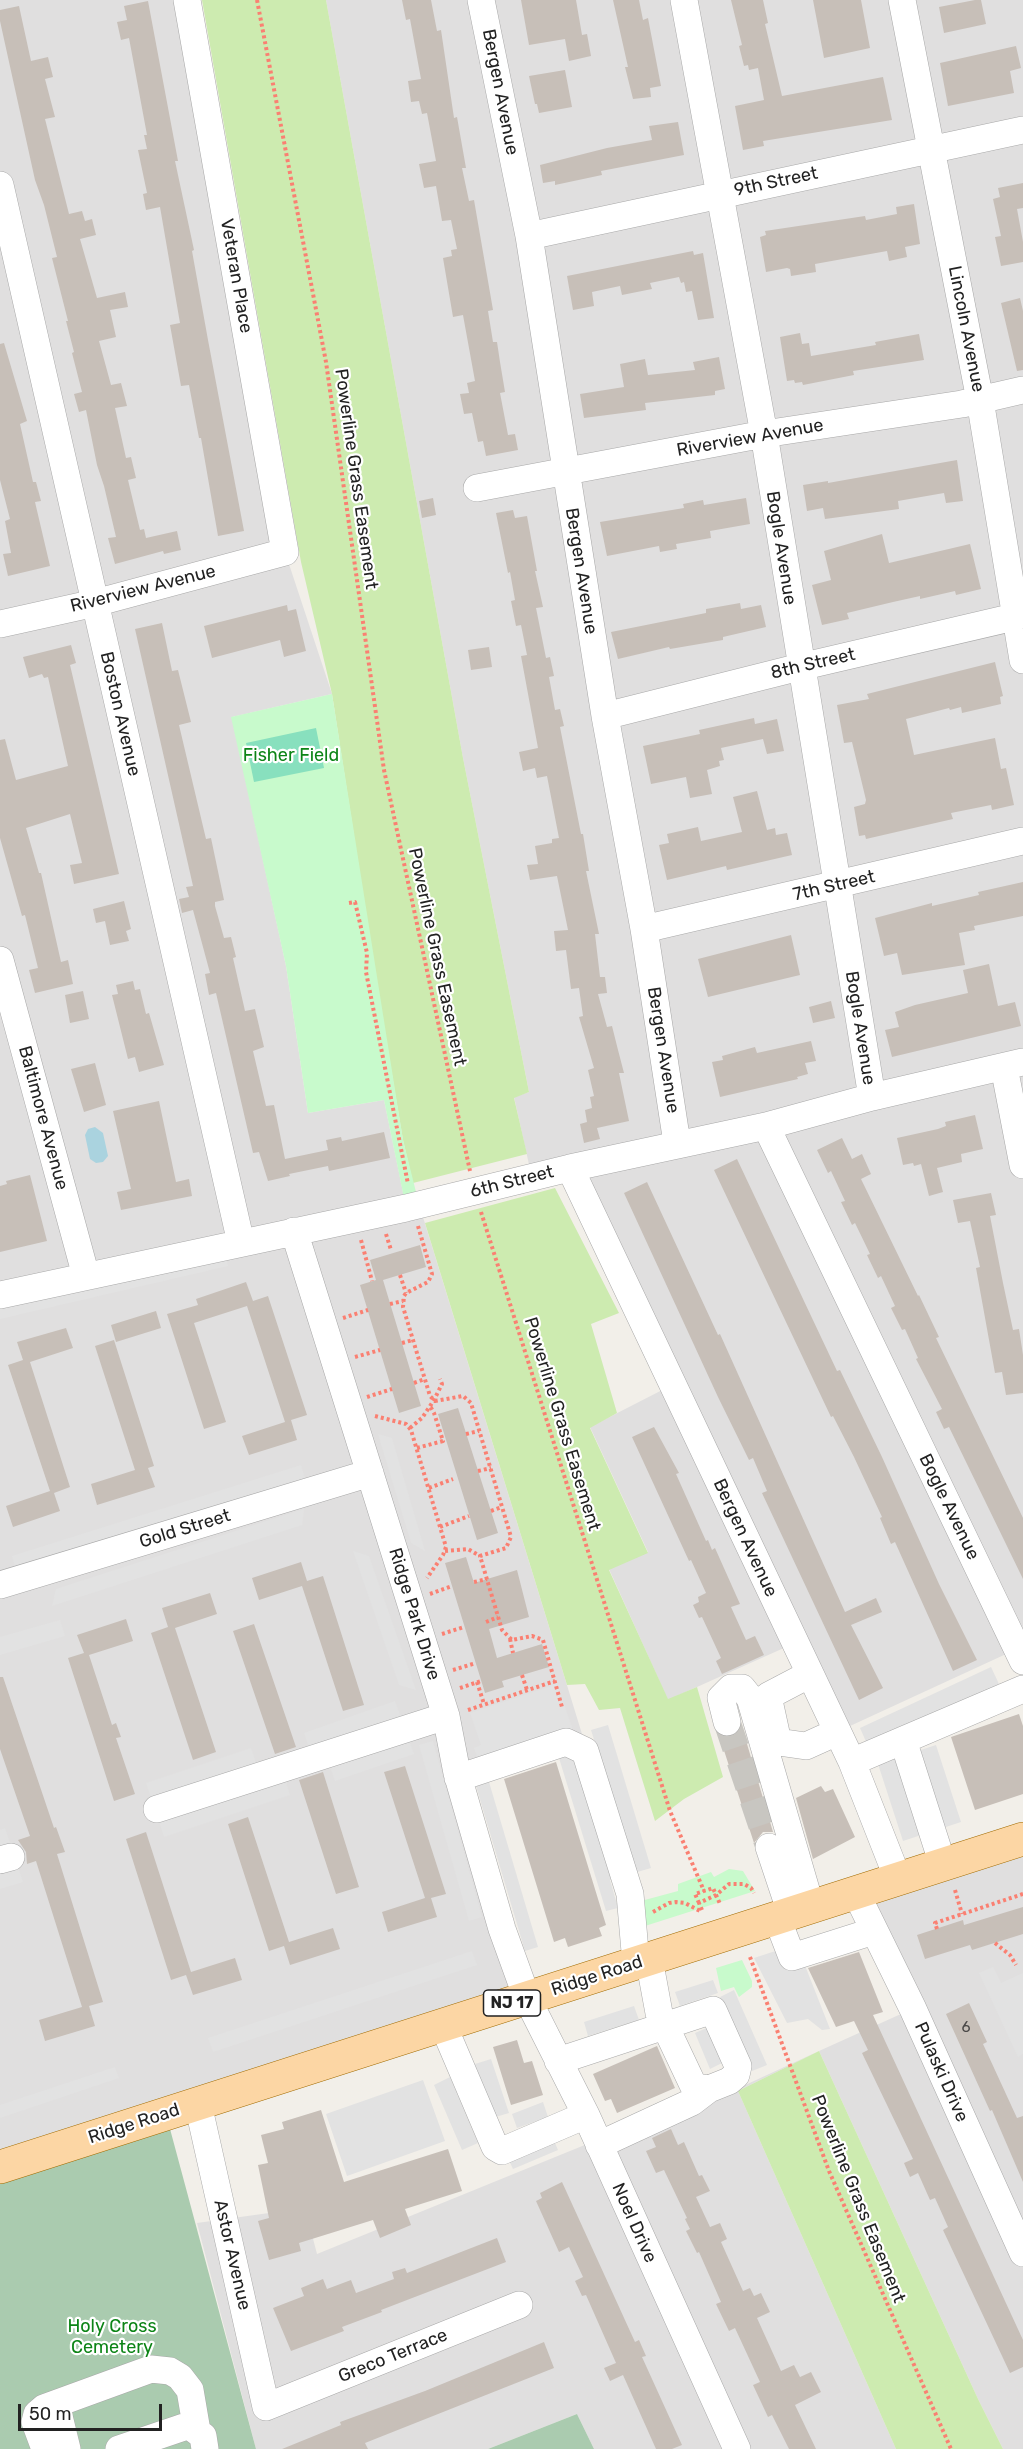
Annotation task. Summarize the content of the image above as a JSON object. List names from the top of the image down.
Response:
{
  "streets": {
    "main road": ["Ridge Road", "NJ 17"],
    "street": [
      "Bergen Avenue",
      "9th Street",
      "Veteran Place",
      "Lincoln Avenue",
      "Riverview Avenue",
      "Bogle Avenue",
      "8th Street",
      "Boston Avenue",
      "7th Street",
      "Baltimore Avenue",
      "6th Street",
      "Gold Street",
      "Ridge Park Drive",
      "Pulaski Drive",
      "Noel Drive",
      "Astor Avenue",
      "Greco Terrace"
    ],
    "path": ["Powerline Grass Easement"]
  },
  "crossings": [
    ["Bergen Avenue", "9th Street"],
    ["Bergen Avenue", "Riverview Avenue"],
    ["Bergen Avenue", "8th Street"],
    ["Bergen Avenue", "7th Street"],
    ["Bergen Avenue", "6th Street"],
    ["Bergen Avenue", "Ridge Road"],
    ["9th Street", "Lincoln Avenue"],
    ["9th Street", "Bogle Avenue"],
    ["Veteran Place", "Riverview Avenue"],
    ["Lincoln Avenue", "Riverview Avenue"],
    ["Lincoln Avenue", "8th Street"],
    ["Riverview Avenue", "Bogle Avenue"],
    ["Riverview Avenue", "Boston Avenue"],
    ["Powerline Grass Easement", "6th Street"],
    ["Bogle Avenue", "8th Street"],
    ["Bogle Avenue", "7th Street"],
    ["Bogle Avenue", "6th Street"],
    ["Boston Avenue", "6th Street"],
    ["Baltimore Avenue", "6th Street"],
    ["6th Street", "Ridge Park Drive"],
    ["Gold Street", "Ridge Park Drive"],
    ["Ridge Park Drive", "Ridge Road"],
    ["Ridge Park Drive", "Noel Drive"],
    ["Ridge Road", "Pulaski Drive"],
    ["Ridge Road", "Noel Drive"],
    ["Ridge Road", "Astor Avenue"],
    ["Astor Avenue", "Greco Terrace"]
  ],
  "parks": ["Fisher Field", "Holy Cross Cemetery"],
  "house_numbers": ["6"],
  "scale_bar": "50 m"
}
